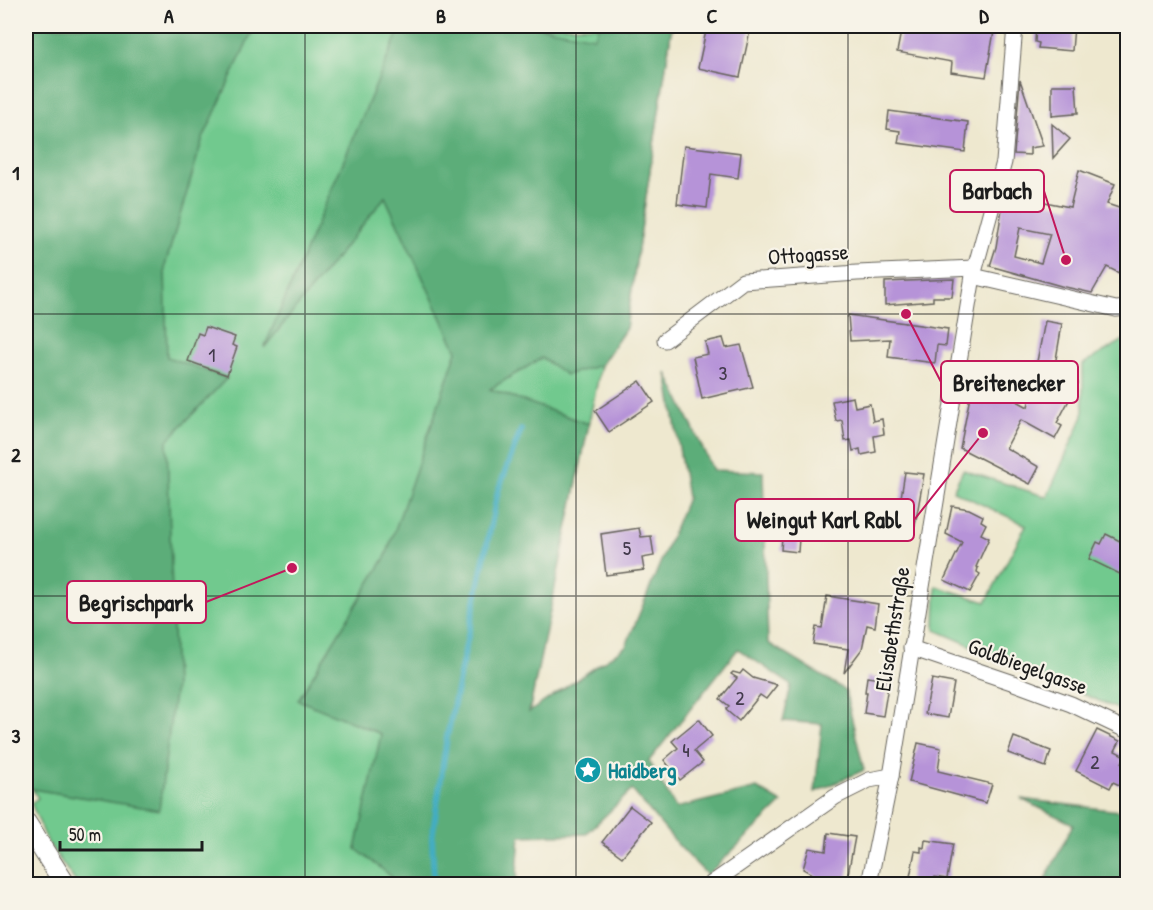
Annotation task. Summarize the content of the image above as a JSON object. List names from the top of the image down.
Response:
{
  "streets": {
    "street": ["Ottogasse", "Elisabethstraße", "Goldbiegelgasse"]
  },
  "crossings": [
    ["Ottogasse", "Elisabethstraße"],
    ["Elisabethstraße", "Goldbiegelgasse"]
  ],
  "places": {
    "other": [
      "Barbach",
      "Breitenecker",
      "Weingut Karl Rabl",
      "Begrischpark"
    ],
    "place": ["Haidberg"]
  },
  "house_numbers": [
    "1",
    "3",
    "5",
    "2",
    "4",
    "2"
  ],
  "scale_bar": "50 m",
  "grid": {
    "columns": [
      "A",
      "B",
      "C",
      "D"
    ],
    "rows": ["1", "2", "3"]
  }
}
